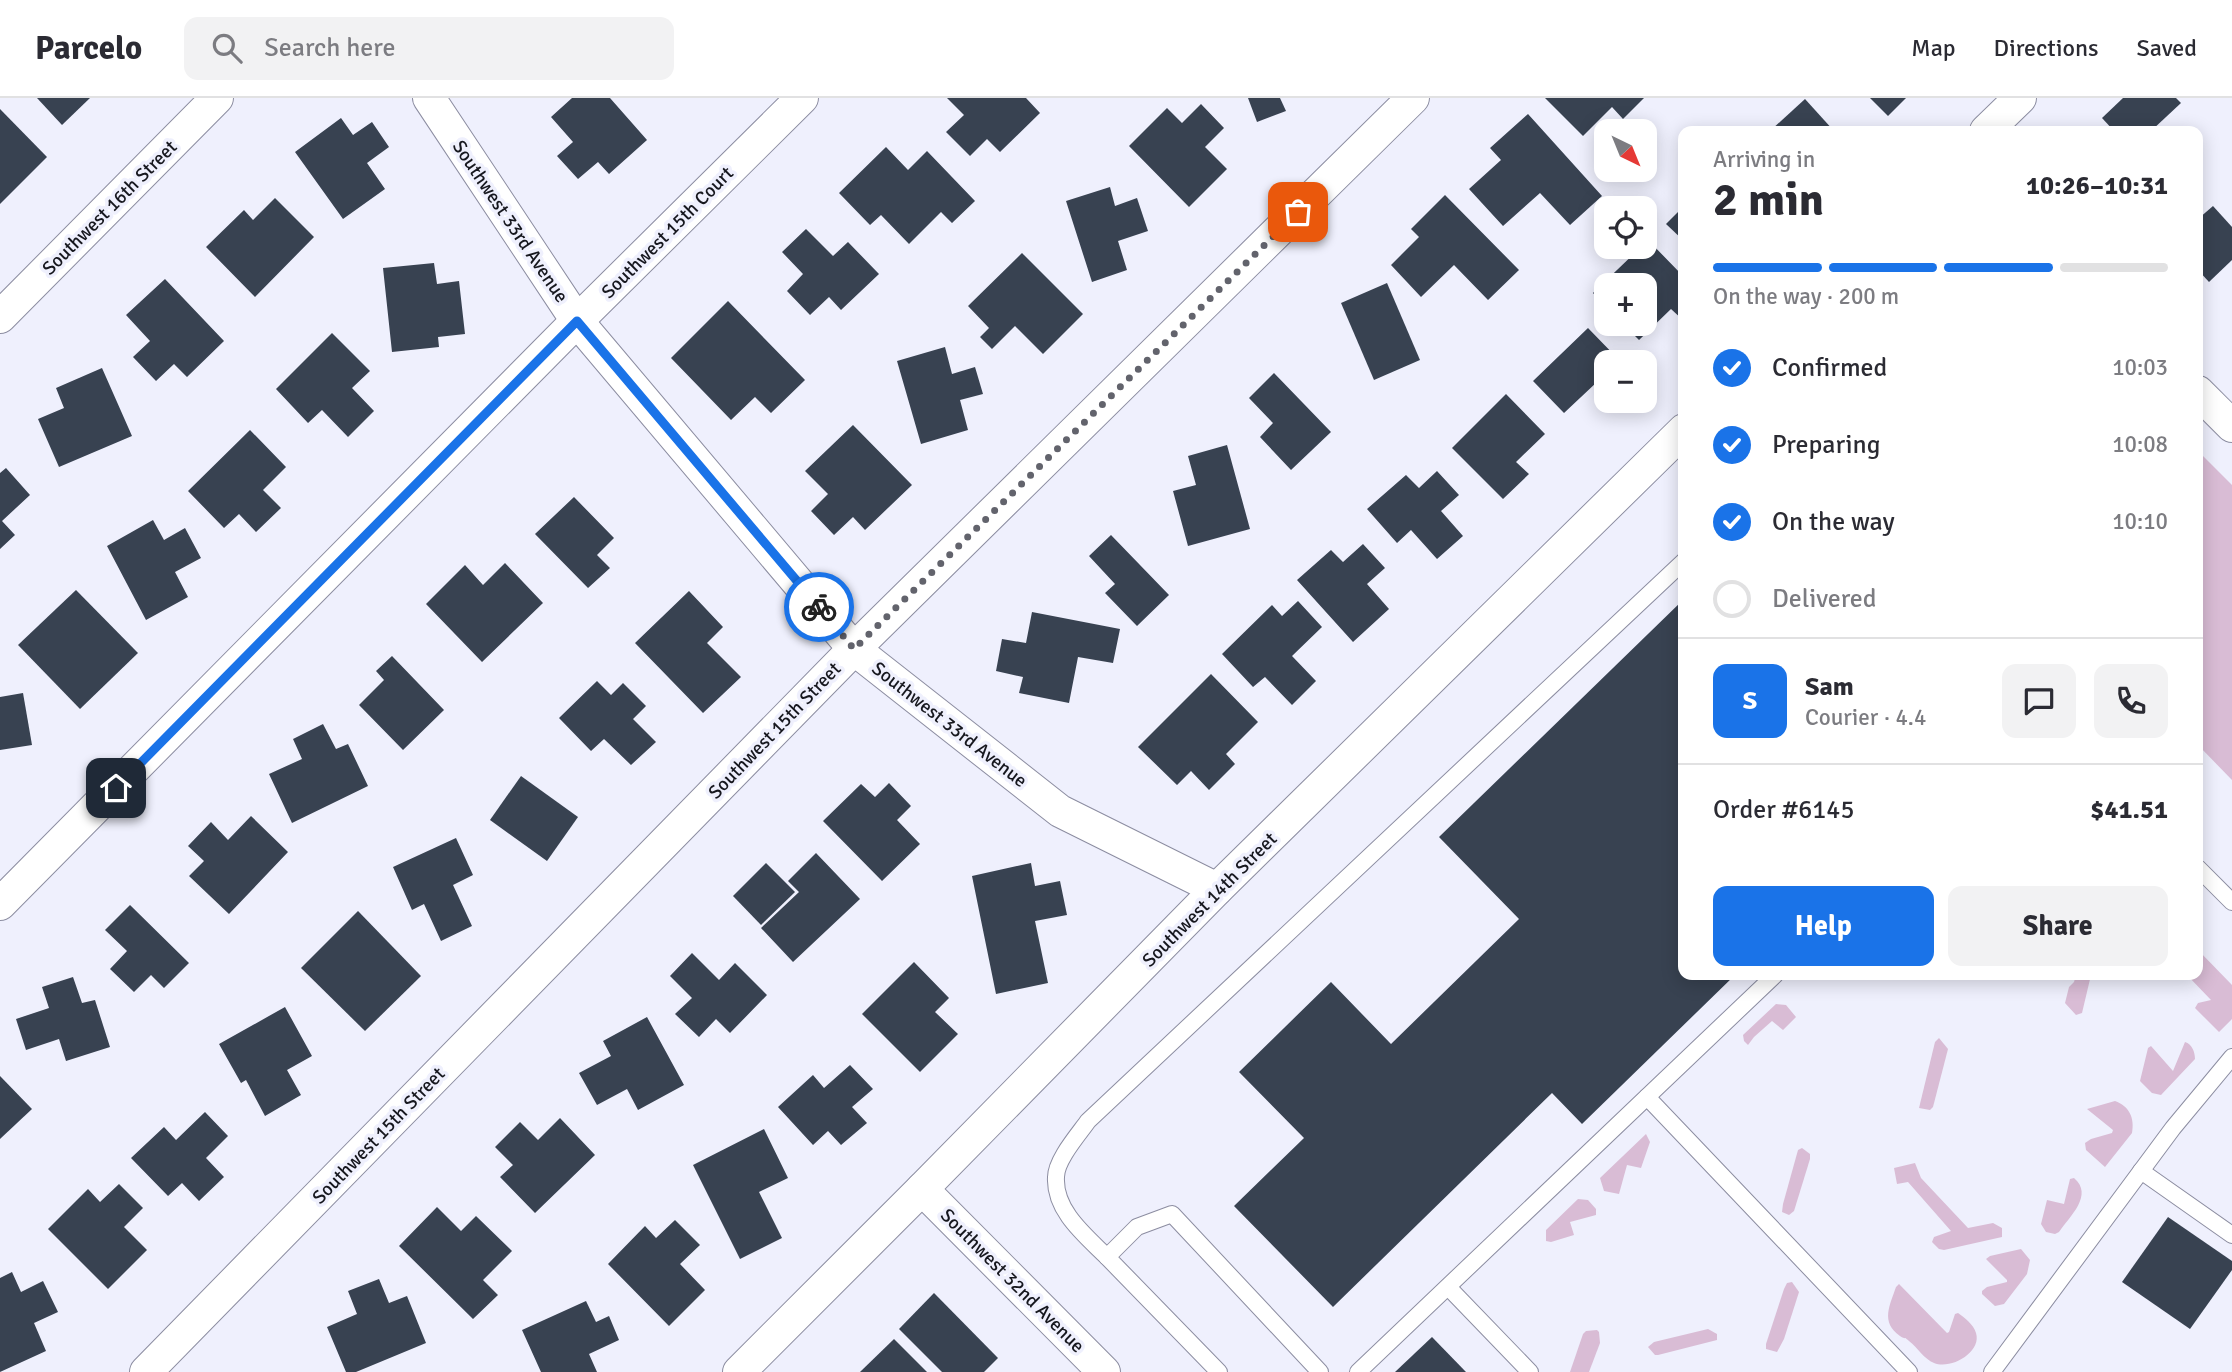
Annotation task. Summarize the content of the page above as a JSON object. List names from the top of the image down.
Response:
{
  "streets": {
    "street": [
      "Southwest 16th Street",
      "Southwest 33rd Avenue",
      "Southwest 15th Court",
      "Southwest 15th Street",
      "Southwest 14th Street",
      "Southwest 32nd Avenue"
    ]
  },
  "crossings": [
    ["Southwest 33rd Avenue", "Southwest 15th Court"],
    ["Southwest 33rd Avenue", "Southwest 15th Street"],
    ["Southwest 33rd Avenue", "Southwest 14th Street"],
    ["Southwest 14th Street", "Southwest 32nd Avenue"]
  ],
  "north": "bottom right",
  "page": {
    "header": "Parcelo",
    "search": "Search here",
    "nav": ["Map", "Directions", "Saved"],
    "map_buttons": ["+", "−"],
    "heading": ["2 min", "Arriving in", "10:26–10:31"],
    "panel": [
      "Sam",
      "Courier · 4.4",
      "Order #6145",
      "$41.51"
    ],
    "bar": "On the way · 200 m",
    "list": [
      ["Confirmed", "10:03"],
      ["Preparing", "10:08"],
      ["On the way", "10:10"],
      "Delivered"
    ],
    "round": "S",
    "buttons": ["Help", "Share"]
  }
}
